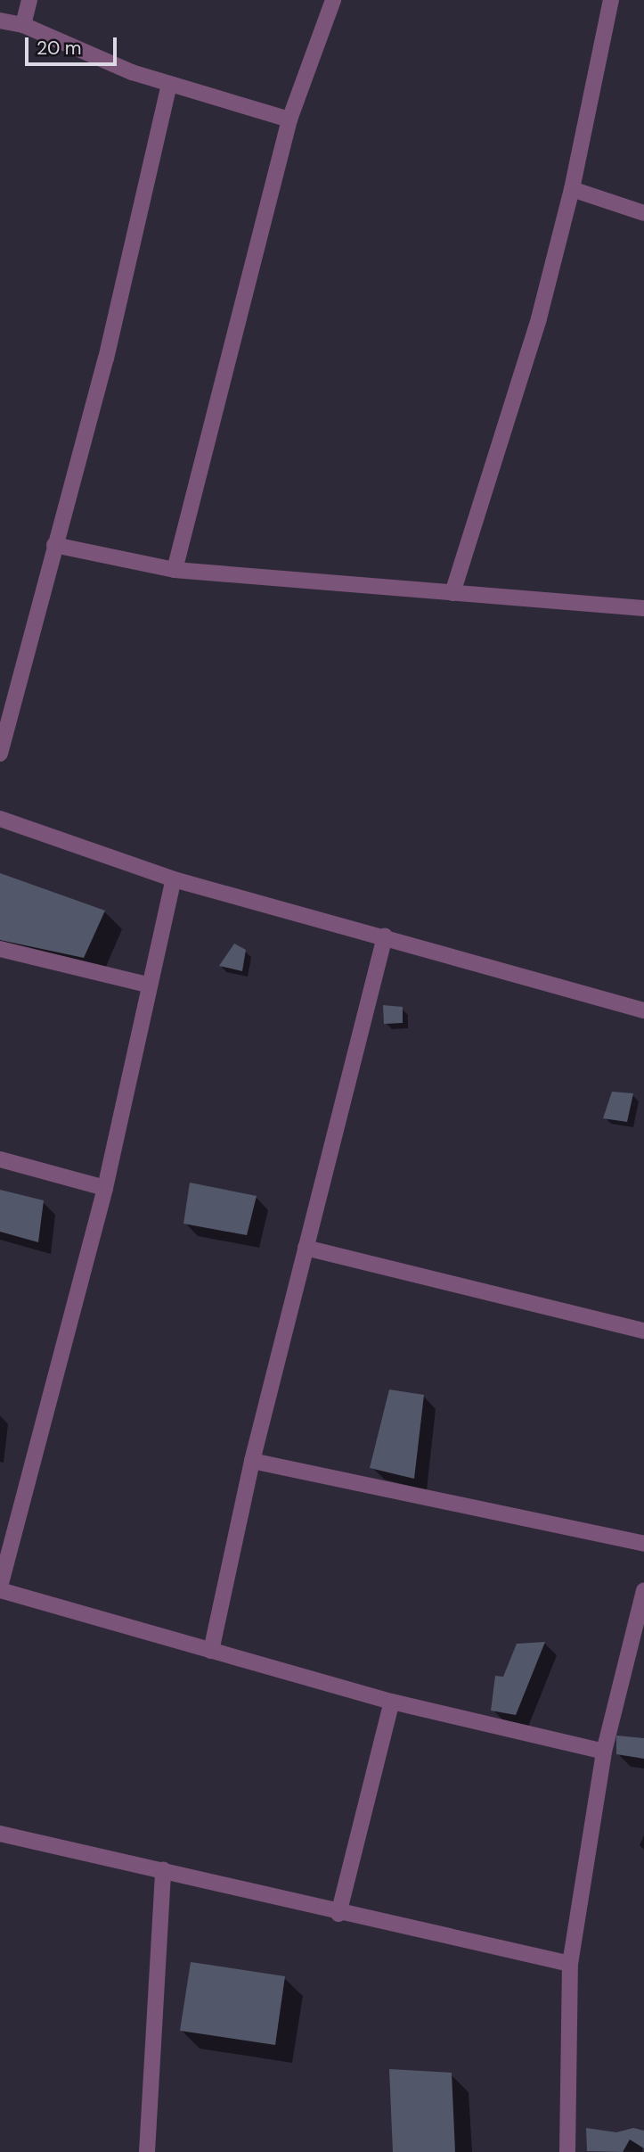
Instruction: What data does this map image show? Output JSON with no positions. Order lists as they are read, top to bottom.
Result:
{
  "scale_bar": "20 m"
}
